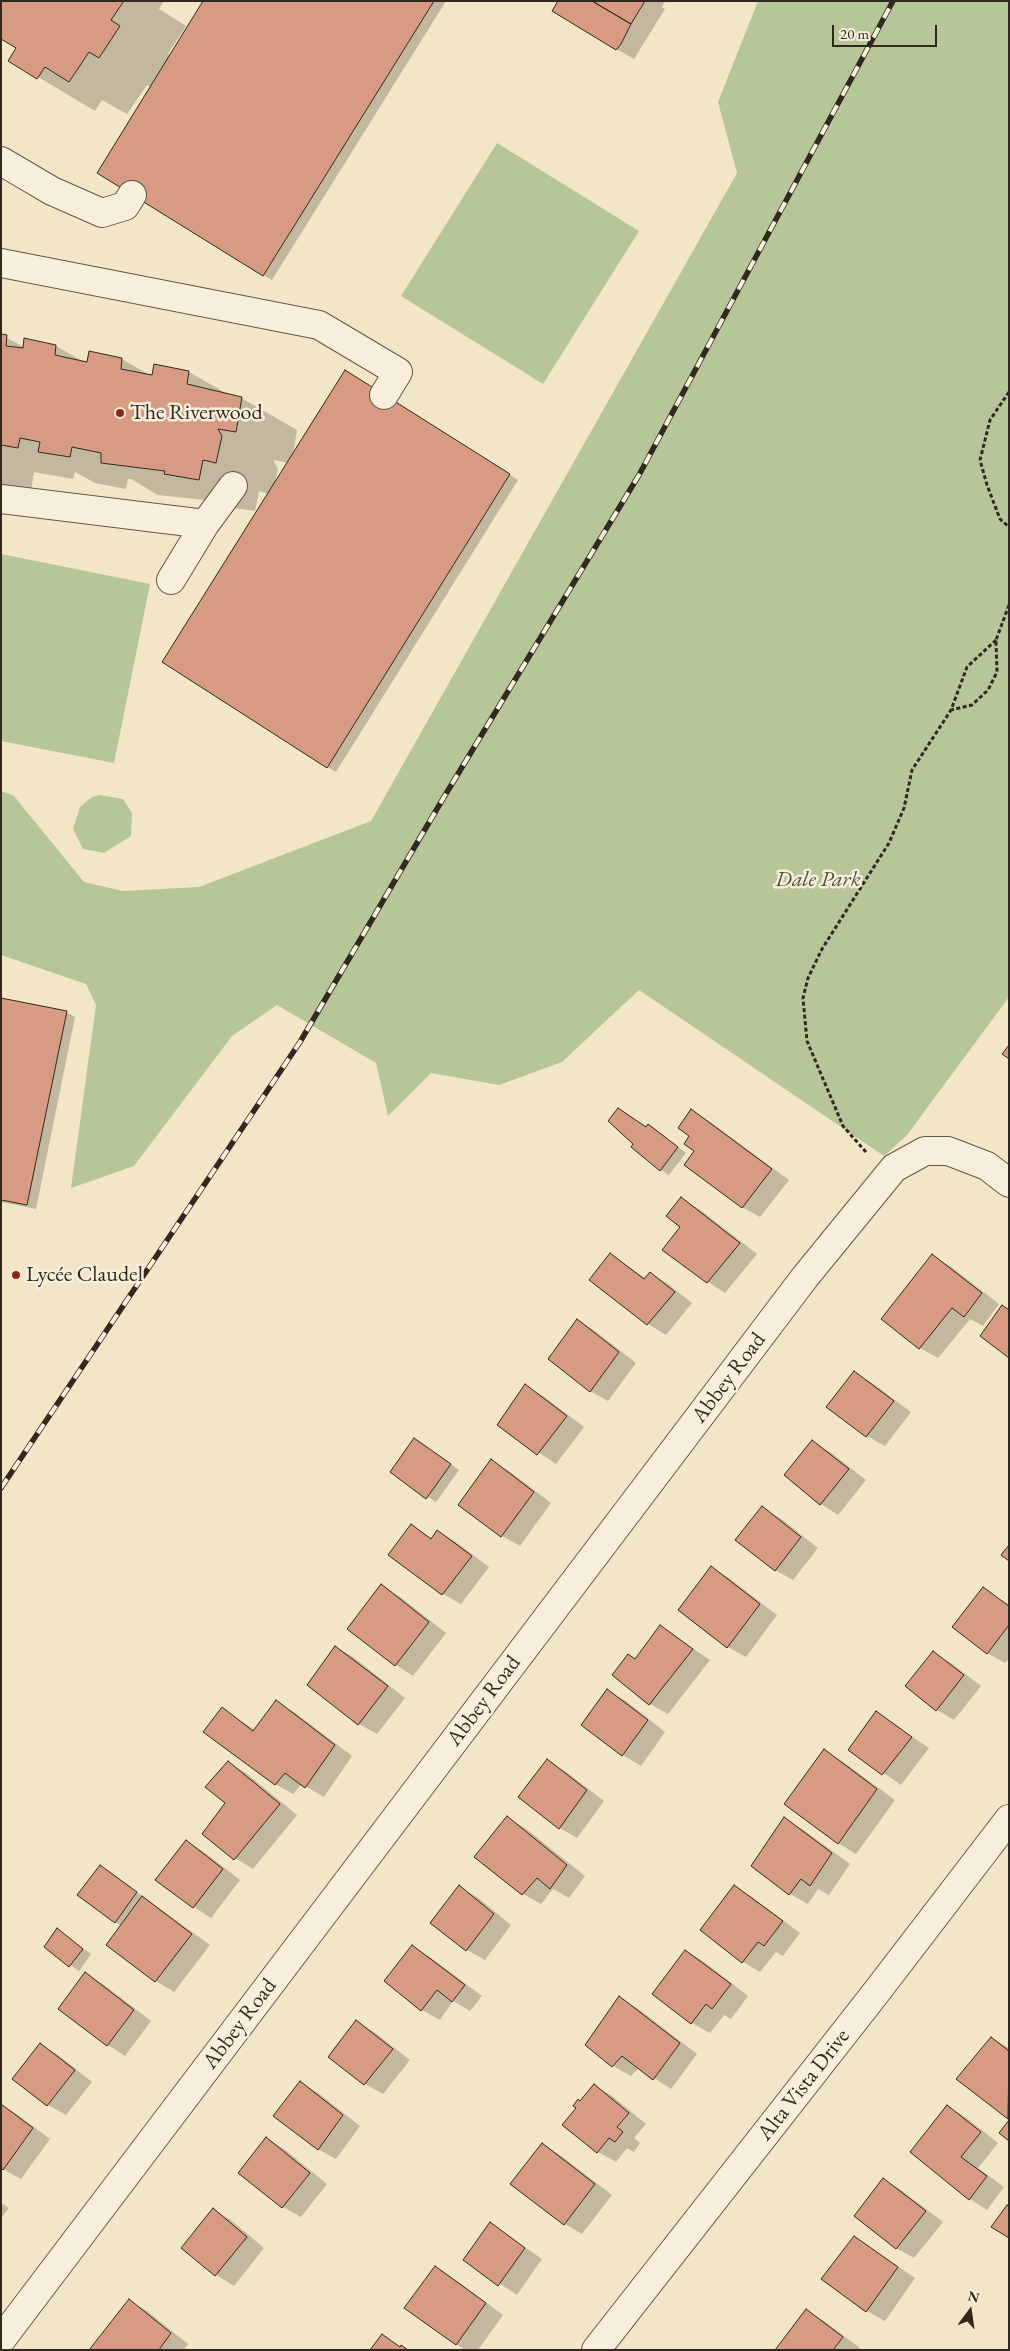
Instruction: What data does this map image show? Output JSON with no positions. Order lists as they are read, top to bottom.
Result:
{
  "streets": {
    "street": ["Abbey Road", "Alta Vista Drive"]
  },
  "parks": ["Dale Park"],
  "places": ["The Riverwood", "Lycée Claudel"],
  "scale_bar": "20 m",
  "north": "top"
}
